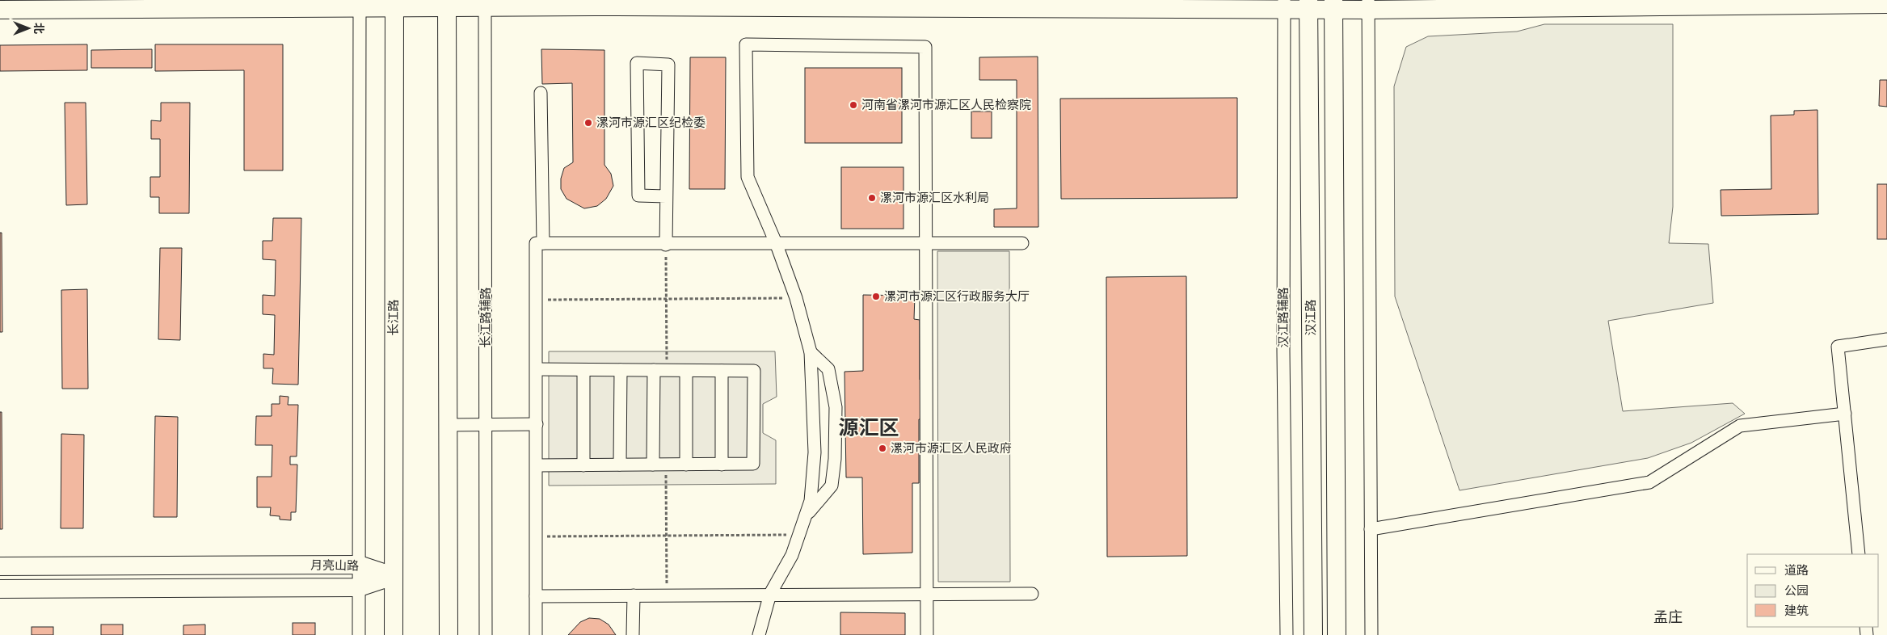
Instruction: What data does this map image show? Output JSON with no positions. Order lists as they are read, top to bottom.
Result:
{
  "streets": {
    "street": [
      "长江路",
      "长江路辅路",
      "汉江路辅路",
      "汉江路",
      "月亮山路"
    ]
  },
  "crossings": [
    ["长江路", "月亮山路"]
  ],
  "districts": ["源汇区", "孟庄"],
  "places": [
    "河南省漯河市源汇区人民检察院",
    "漯河市源汇区纪检委",
    "漯河市源汇区水利局",
    "漯河市源汇区行政服务大厅",
    "漯河市源汇区人民政府"
  ],
  "legend": ["道路", "公园", "建筑"],
  "north": "right"
}
